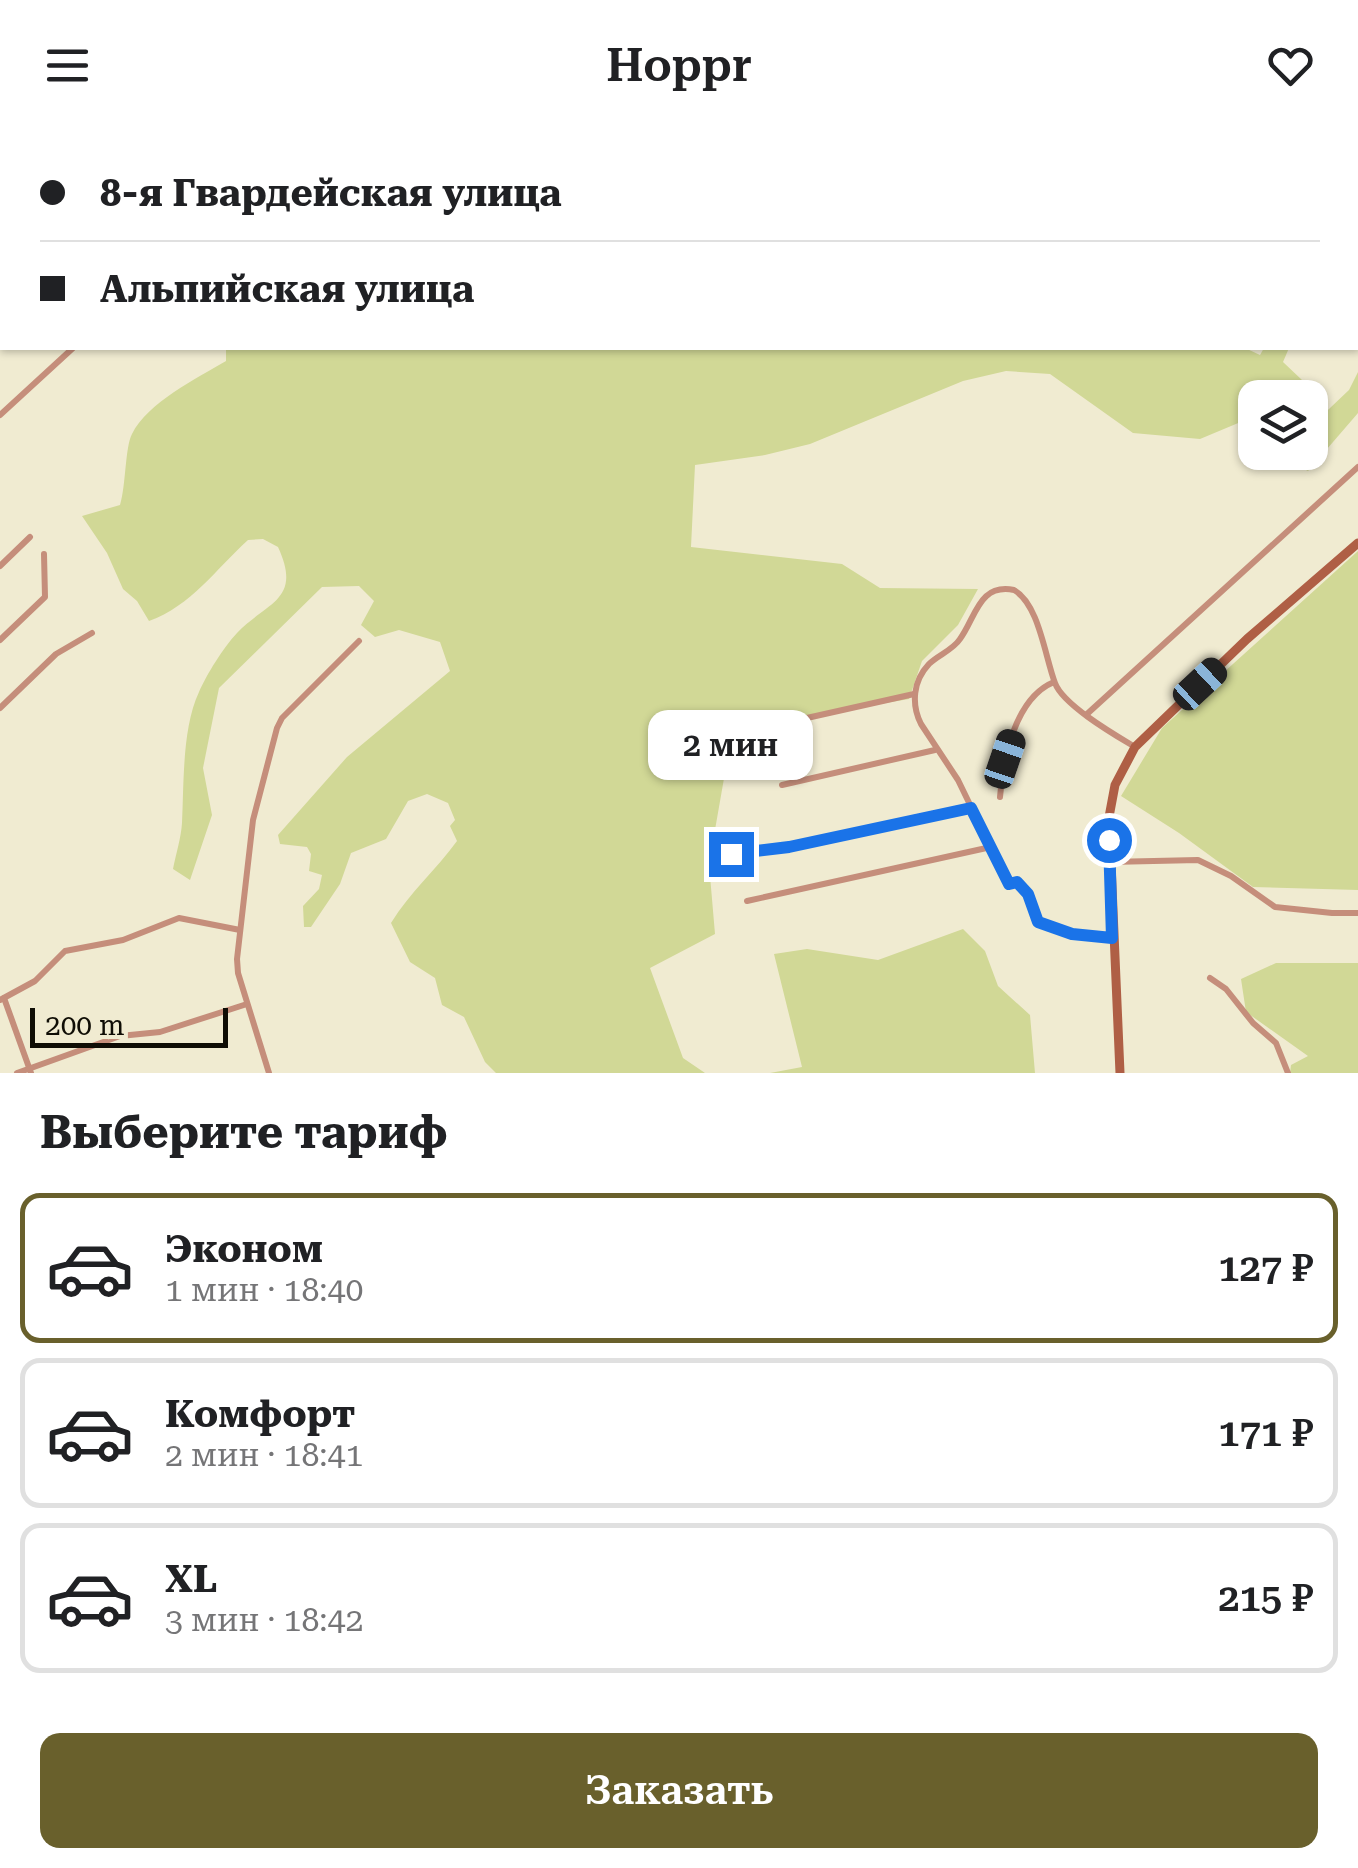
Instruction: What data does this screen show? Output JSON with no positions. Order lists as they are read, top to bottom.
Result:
{
  "scale_bar": "200 m",
  "page": {
    "header": "Hoppr",
    "banner": ["8-я Гвардейская улица", "Альпийская улица"],
    "bubble": "2 мин",
    "scale": "200 m",
    "heading": "Выберите тариф",
    "list": [
      {
        "name": "Эконом",
        "note": "1 мин · 18:40",
        "value": "127 ₽"
      },
      {
        "name": "Комфорт",
        "note": "2 мин · 18:41",
        "value": "171 ₽"
      },
      {
        "name": "XL",
        "note": "3 мин · 18:42",
        "value": "215 ₽"
      }
    ],
    "buttons": "Заказать"
  }
}
